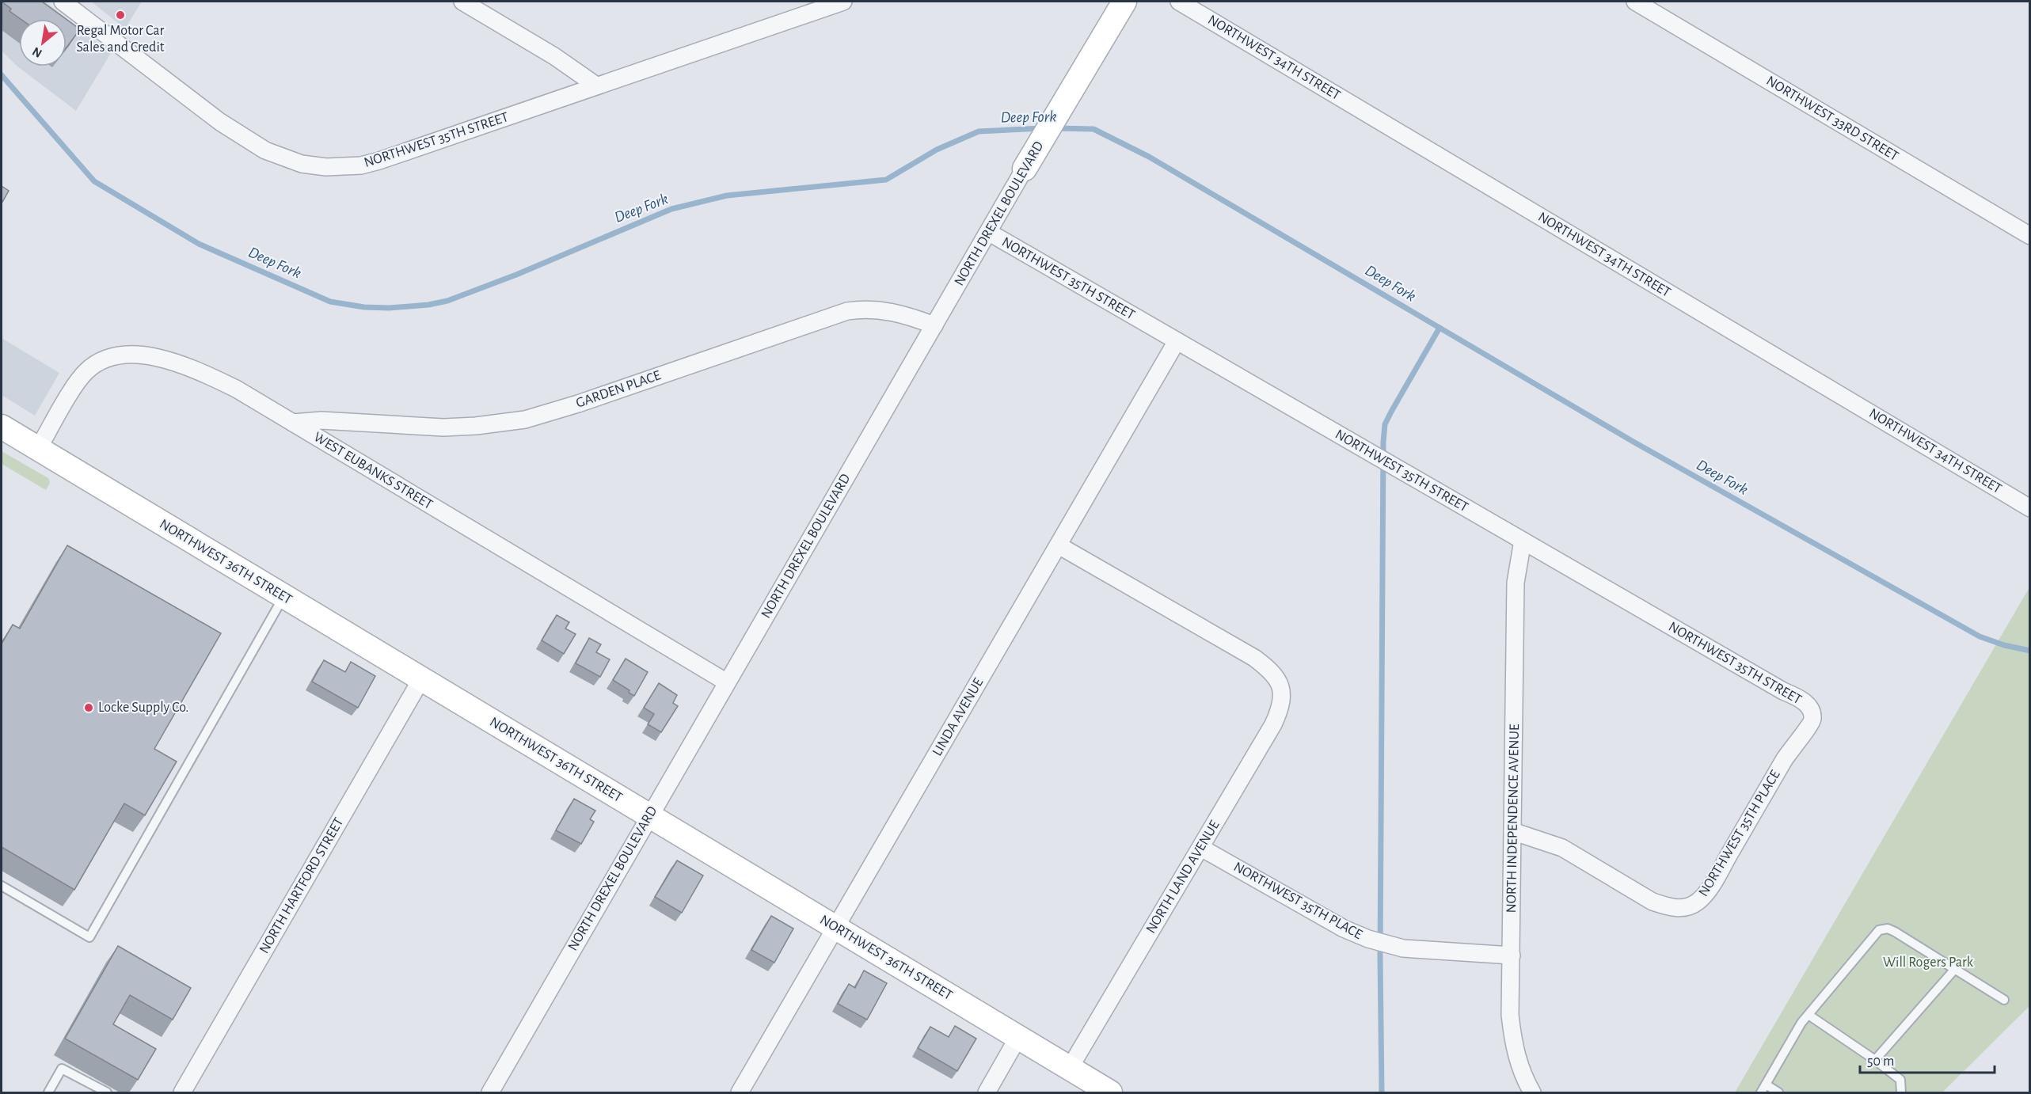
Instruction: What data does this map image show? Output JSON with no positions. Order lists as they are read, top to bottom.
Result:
{
  "streets": {
    "main road": ["NORTH DREXEL BOULEVARD", "NORTHWEST 36TH STREET"],
    "street": [
      "NORTHWEST 34TH STREET",
      "NORTHWEST 33RD STREET",
      "NORTHWEST 35TH STREET",
      "GARDEN PLACE",
      "WEST EUBANKS STREET",
      "LINDA AVENUE",
      "NORTH INDEPENDENCE AVENUE",
      "NORTHWEST 35TH PLACE",
      "NORTH LAND AVENUE",
      "NORTH HARTFORD STREET"
    ]
  },
  "crossings": [
    ["NORTHWEST 35TH STREET", "NORTH DREXEL BOULEVARD"],
    ["NORTHWEST 35TH STREET", "LINDA AVENUE"],
    ["NORTHWEST 35TH STREET", "NORTH INDEPENDENCE AVENUE"],
    ["NORTHWEST 35TH STREET", "NORTHWEST 35TH PLACE"],
    ["NORTH DREXEL BOULEVARD", "GARDEN PLACE"],
    ["NORTH DREXEL BOULEVARD", "WEST EUBANKS STREET"],
    ["NORTH DREXEL BOULEVARD", "NORTHWEST 36TH STREET"],
    ["GARDEN PLACE", "WEST EUBANKS STREET"],
    ["WEST EUBANKS STREET", "NORTHWEST 36TH STREET"],
    ["NORTHWEST 36TH STREET", "LINDA AVENUE"],
    ["NORTHWEST 36TH STREET", "NORTH LAND AVENUE"],
    ["NORTHWEST 36TH STREET", "NORTH HARTFORD STREET"],
    ["LINDA AVENUE", "NORTH LAND AVENUE"],
    ["NORTH INDEPENDENCE AVENUE", "NORTHWEST 35TH PLACE"],
    ["NORTHWEST 35TH PLACE", "NORTH LAND AVENUE"]
  ],
  "water": ["Deep Fork"],
  "parks": ["Will Rogers Park"],
  "places": ["Regal Motor Car Sales and Credit", "Locke Supply Co."],
  "scale_bar": "50 m",
  "north": "bottom left"
}
